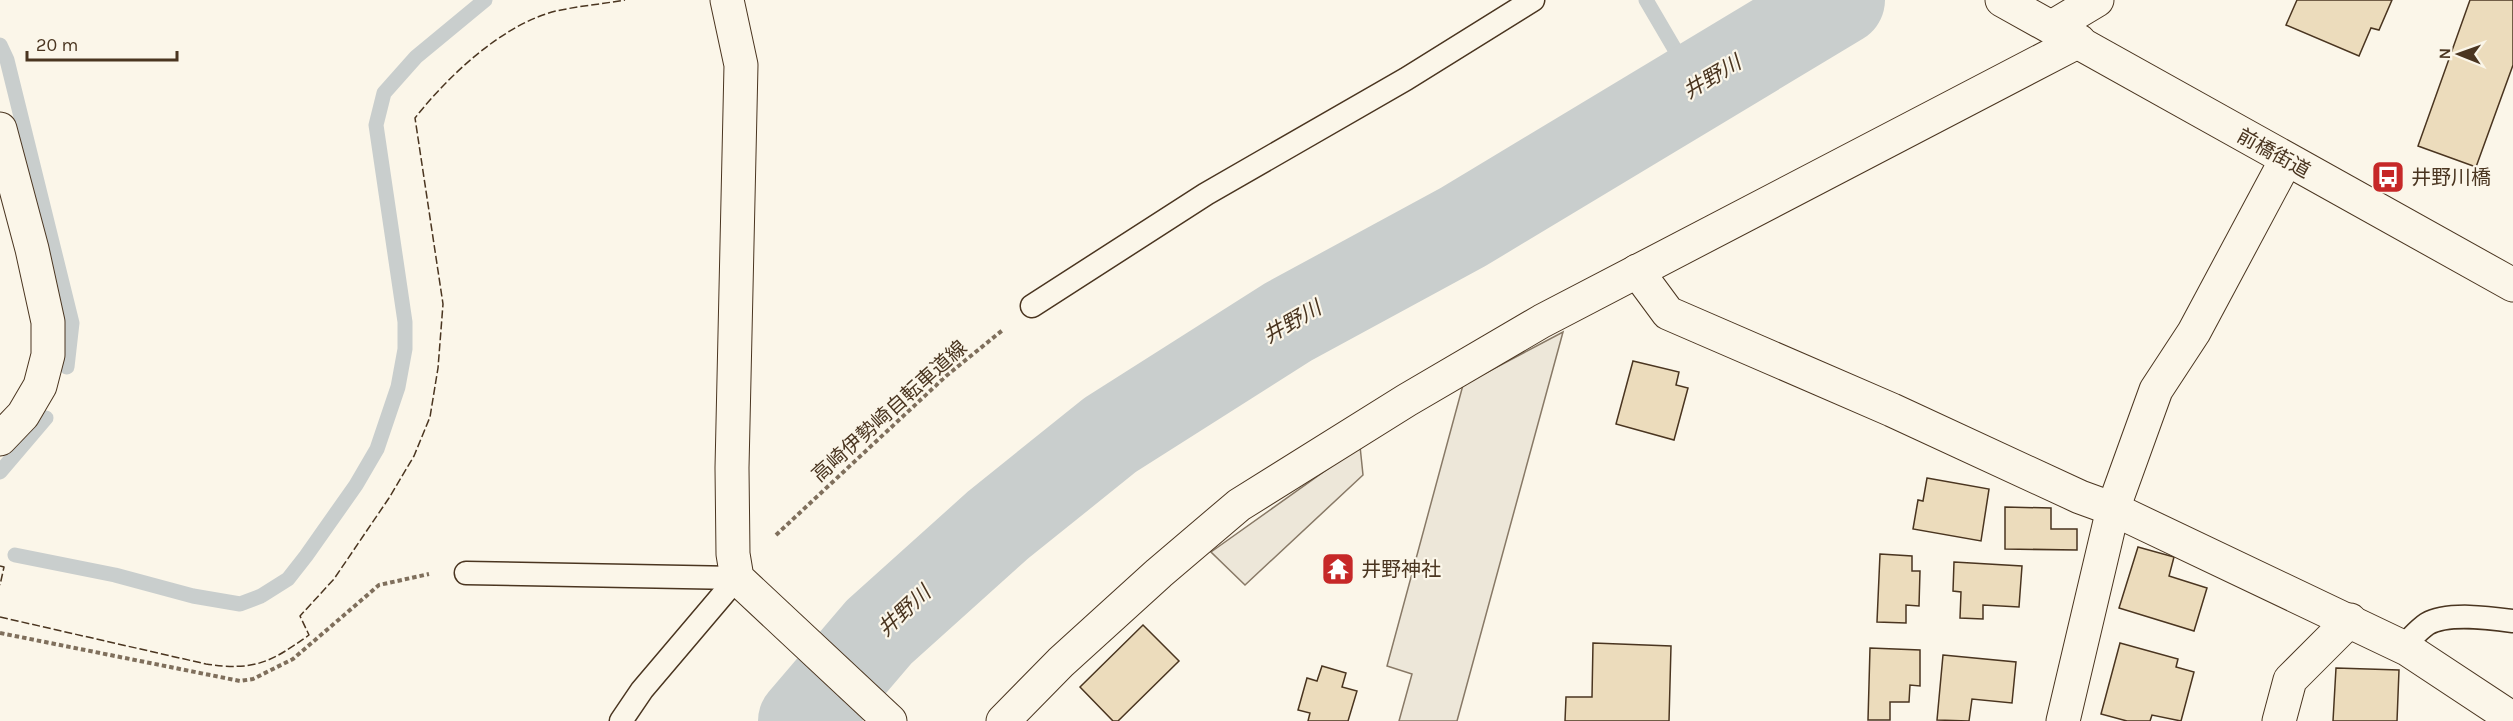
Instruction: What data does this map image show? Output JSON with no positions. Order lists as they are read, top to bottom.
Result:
{
  "streets": {
    "street": ["前橋街道"],
    "path": ["高崎伊勢崎自転車道線"]
  },
  "water": ["井野川"],
  "places": {
    "bus stop": ["井野川橋"],
    "temple": ["井野神社"]
  },
  "scale_bar": "20 m",
  "north": "left"
}
